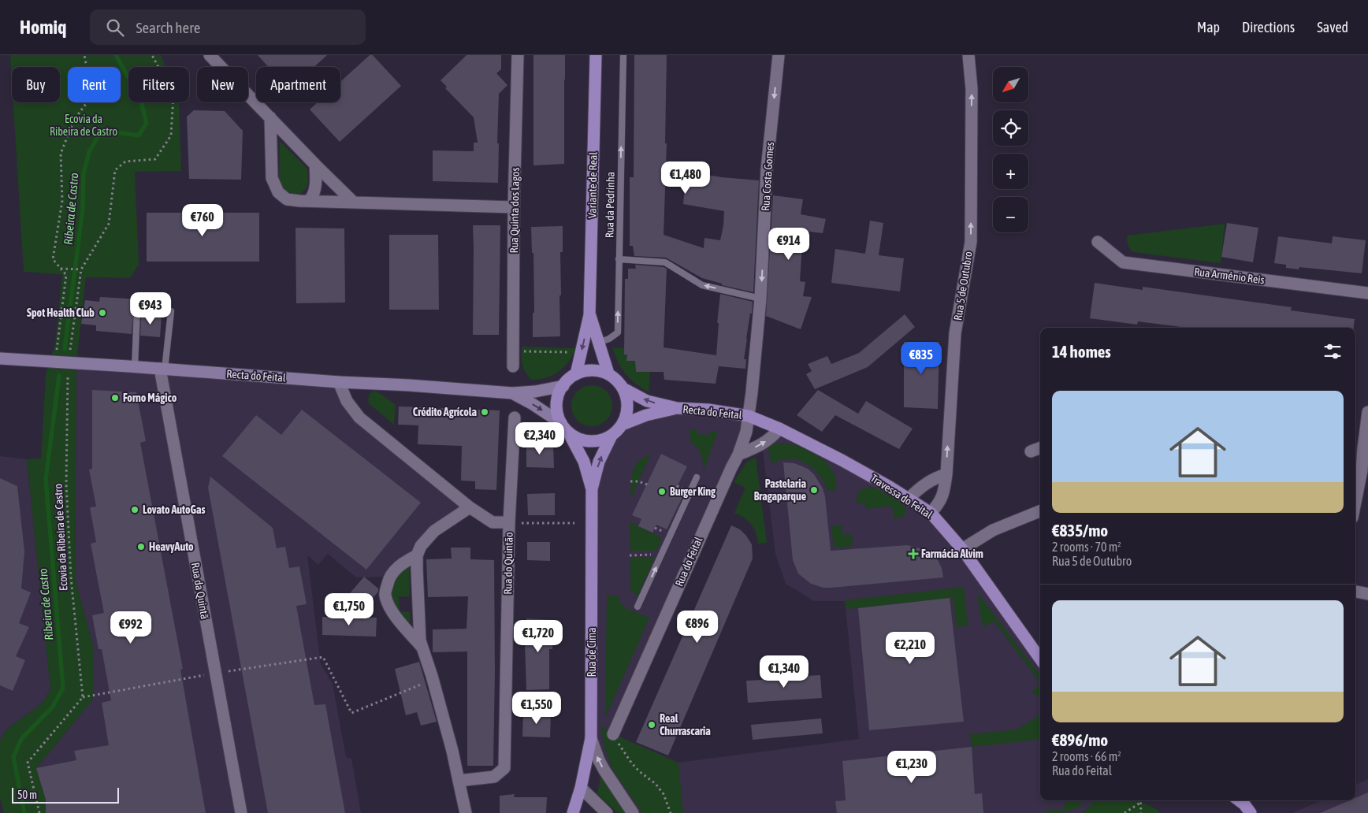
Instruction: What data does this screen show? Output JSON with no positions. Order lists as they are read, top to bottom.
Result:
{
  "streets": {
    "main road": [
      "Variante de Real",
      "Recta do Feital",
      "Travessa do Feital",
      "Rua de Cima"
    ],
    "street": [
      "Rua Costa Gomes",
      "Rua Quinta dos Lagos",
      "Rua Arménio Reis",
      "Rua 5 de Outubro",
      "Rua do Feital",
      "Rua do Quintão",
      "Rua da Quintã"
    ],
    "lane": ["Rua da Pedrinha"],
    "path": ["Ecovia da Ribeira de Castro"]
  },
  "crossings": [
    ["Rua Costa Gomes", "Recta do Feital"],
    ["Rua Costa Gomes", "Travessa do Feital"],
    ["Rua Costa Gomes", "Rua do Feital"],
    ["Variante de Real", "Rua da Pedrinha"],
    ["Variante de Real", "Recta do Feital"],
    ["Variante de Real", "Rua de Cima"],
    ["Rua 5 de Outubro", "Travessa do Feital"],
    ["Recta do Feital", "Travessa do Feital"],
    ["Recta do Feital", "Rua do Feital"],
    ["Recta do Feital", "Rua do Quintão"],
    ["Recta do Feital", "Rua da Quintã"],
    ["Recta do Feital", "Rua de Cima"],
    ["Travessa do Feital", "Rua do Feital"]
  ],
  "one_way": ["Rua Costa Gomes", "Rua da Pedrinha", "Rua 5 de Outubro"],
  "water": ["Ribeira de Castro"],
  "parks": ["Ecovia da Ribeira de Castro"],
  "places": {
    "other": [
      "Spot Health Club",
      "Forno Mágico",
      "Crédito Agrícola",
      "Pastelaria Bragaparque",
      "Burger King",
      "Lovato AutoGas",
      "HeavyAuto",
      "Real Churrascaria"
    ],
    "health": ["Farmácia Alvim"]
  },
  "scale_bar": "50 m",
  "north": "bottom left",
  "page": {
    "header": "Homiq",
    "search": "Search here",
    "nav": ["Map", "Directions", "Saved"],
    "map_buttons": ["+", "−"],
    "chip": [
      "Buy",
      "Rent",
      "Filters",
      "New",
      "Apartment"
    ],
    "price": [
      "€1,480",
      "€760",
      "€914",
      "€943",
      "€835",
      "€2,340",
      "€1,750",
      "€896",
      "€992",
      "€1,720",
      "€2,210",
      "€1,340",
      "€1,550",
      "€1,230"
    ],
    "heading": "14 homes",
    "list": [
      {
        "name": "€835/mo",
        "note": "2 rooms · 70 m² · Rua 5 de Outubro"
      },
      {
        "name": "€896/mo",
        "note": "2 rooms · 66 m² · Rua do Feital"
      }
    ],
    "scale": "50 m"
  }
}
